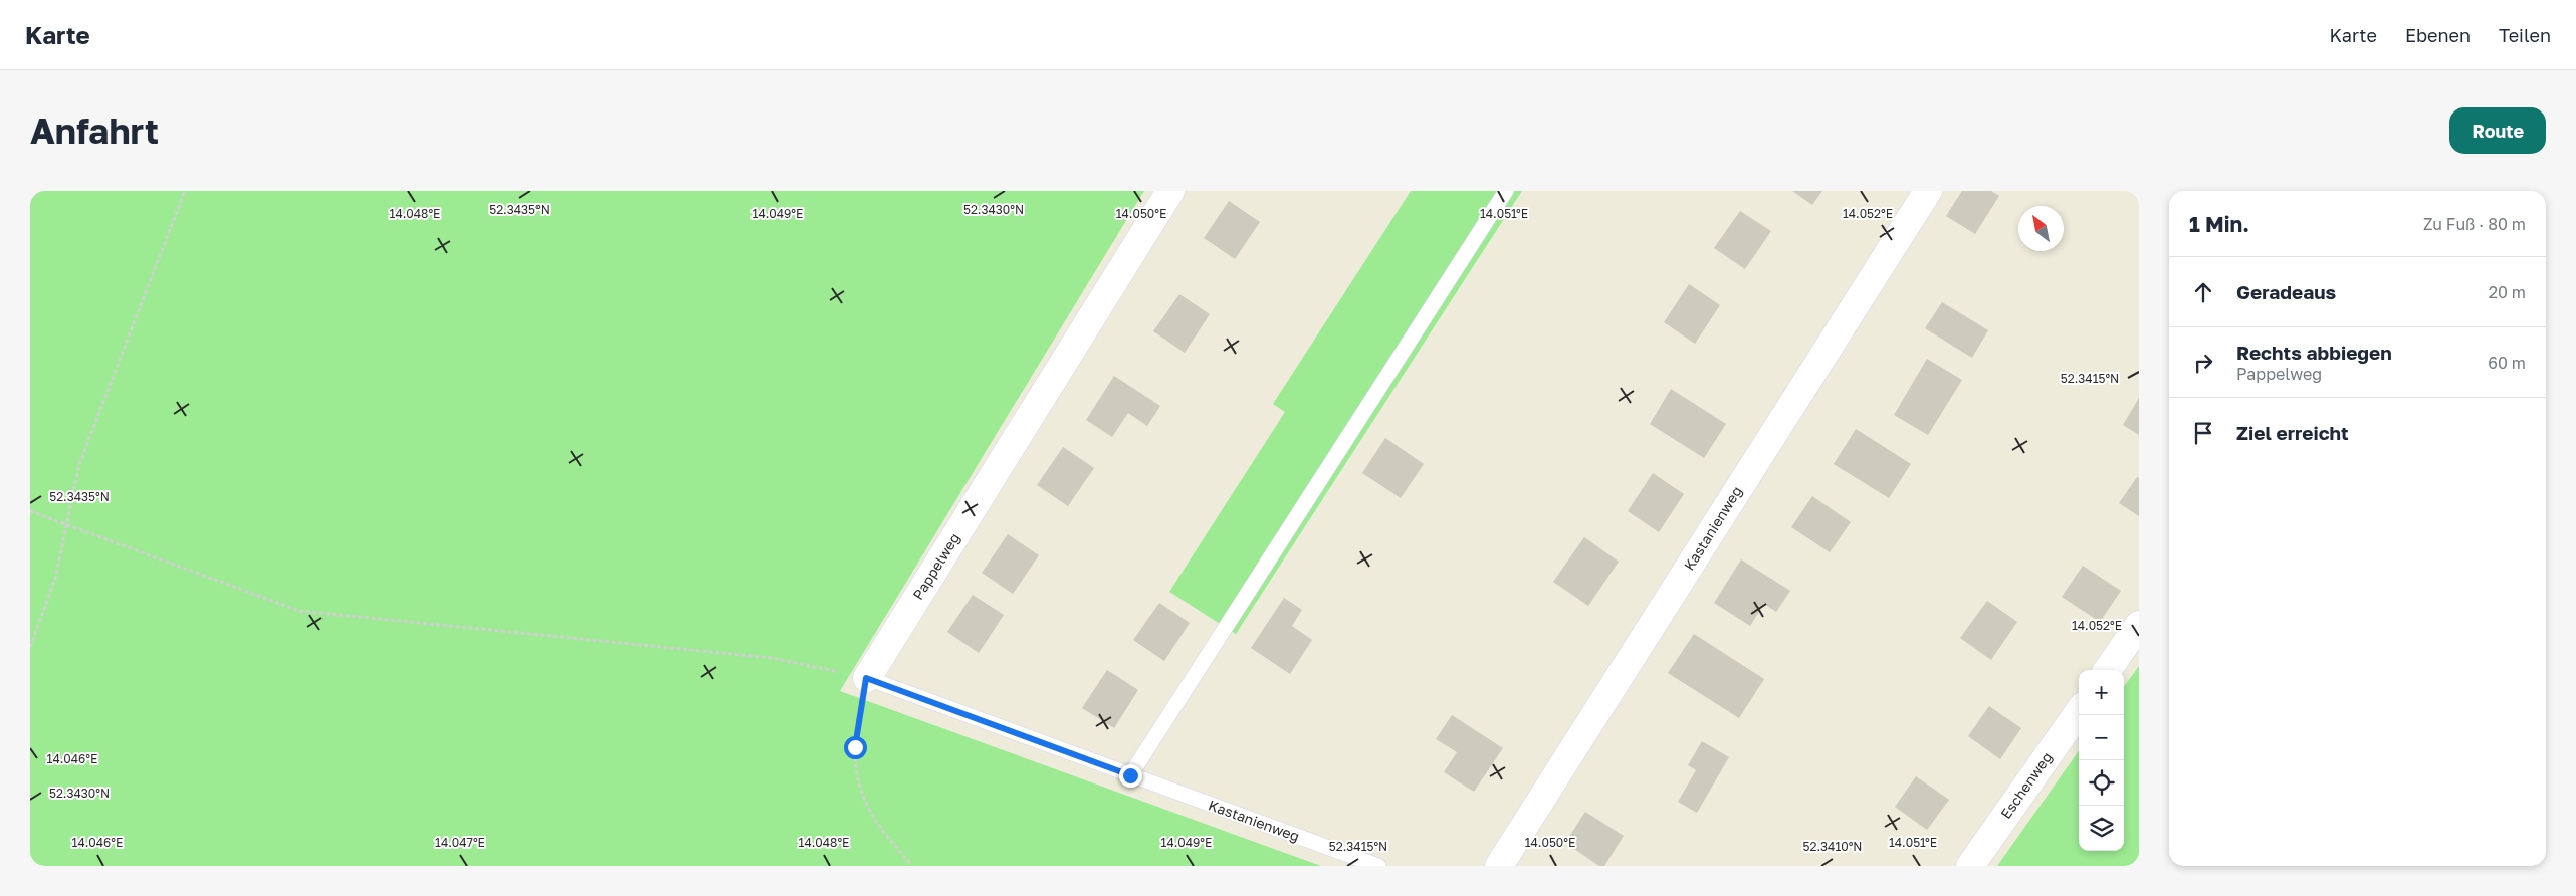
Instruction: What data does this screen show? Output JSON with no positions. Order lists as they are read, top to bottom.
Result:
{
  "streets": {
    "street": ["Kastanienweg", "Pappelweg", "Eschenweg"]
  },
  "north": "top left",
  "page": {
    "header": "Karte",
    "nav": ["Karte", "Ebenen", "Teilen"],
    "buttons": "Route",
    "title": "Anfahrt",
    "heading": ["1 Min.", "Zu Fuß · 80 m"],
    "list": [
      ["Geradeaus", "20 m"],
      ["Rechts abbiegen", "Pappelweg", "60 m"],
      "Ziel erreicht"
    ],
    "map_buttons": ["+", "−"]
  },
  "coordinates": [
    "52.3435°N",
    "52.3430°N",
    "14.052°E",
    "14.048°E",
    "14.049°E",
    "14.050°E",
    "14.051°E",
    "52.3415°N",
    "14.046°E",
    "14.047°E",
    "52.3410°N"
  ]
}
